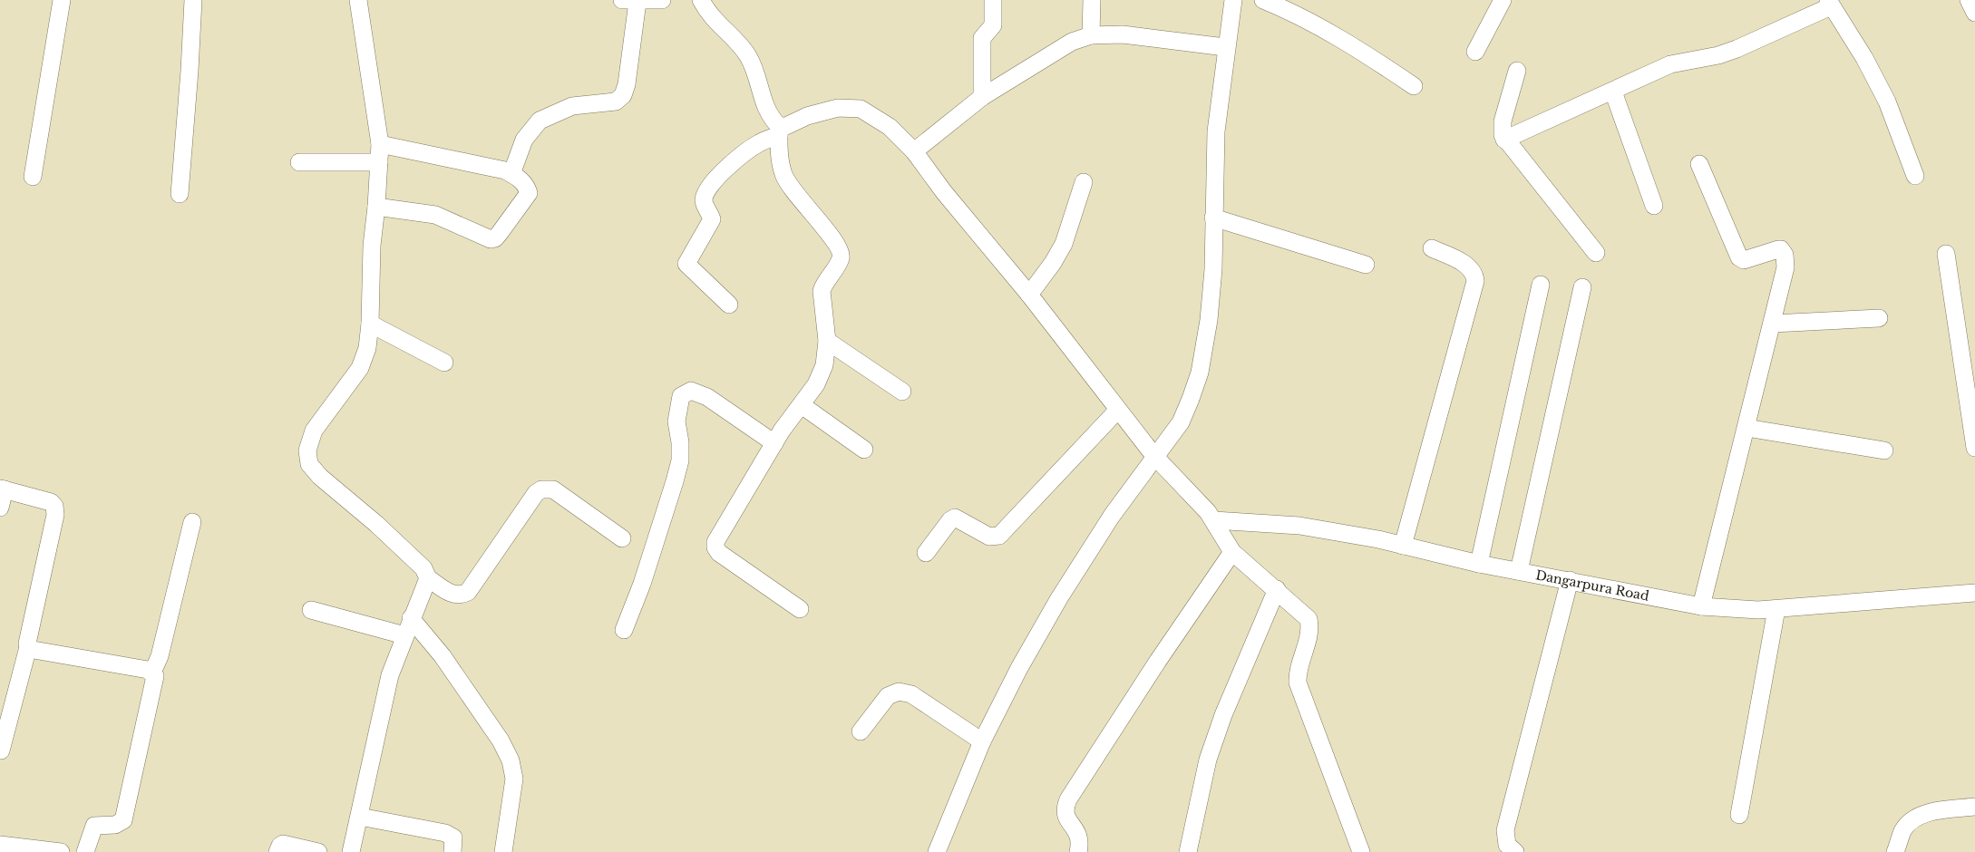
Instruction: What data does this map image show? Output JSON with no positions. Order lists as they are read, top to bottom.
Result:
{
  "streets": {
    "street": ["Dangarpura Road"]
  }
}
